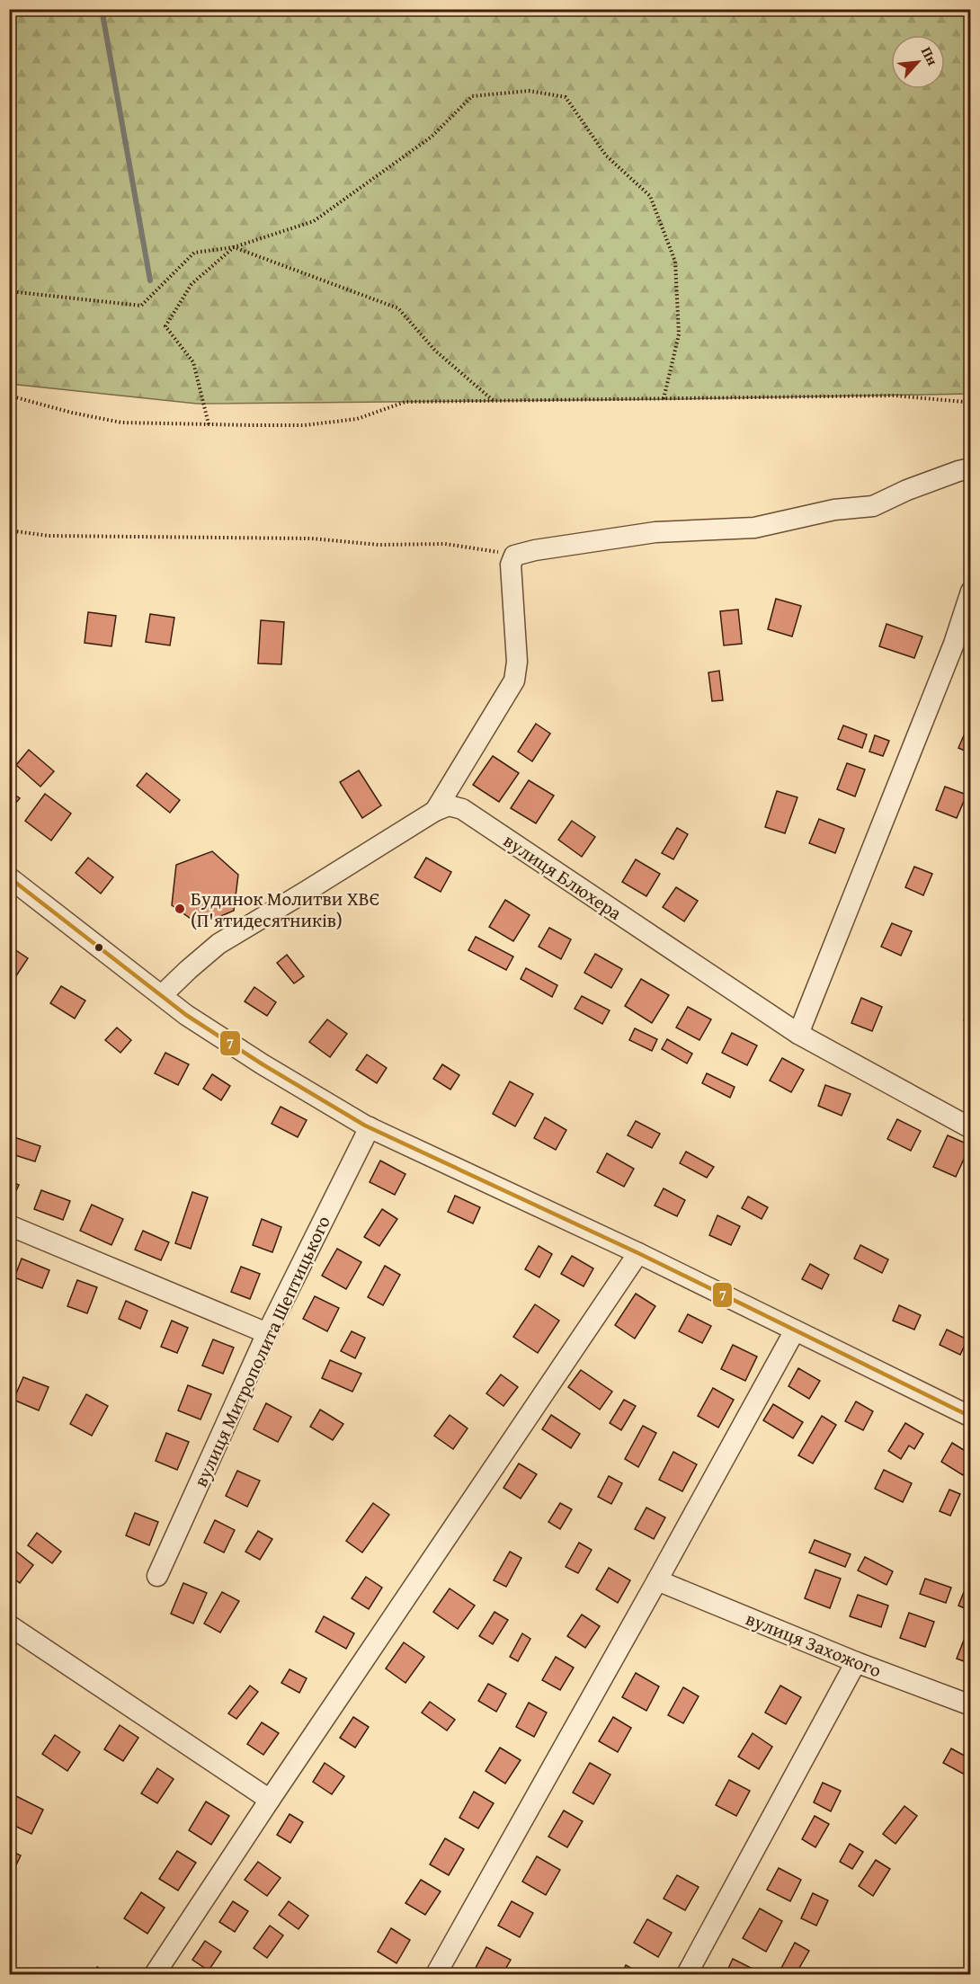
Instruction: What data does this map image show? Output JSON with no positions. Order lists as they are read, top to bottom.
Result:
{
  "streets": {
    "street": ["вулиця Блюхера", "вулиця Митрополита Шептицького", "вулиця Захожого"]
  },
  "places": ["Будинок Молитви ХВЄ (П'ятидесятників)"],
  "lines": ["transit line 7"],
  "north": "top right"
}
